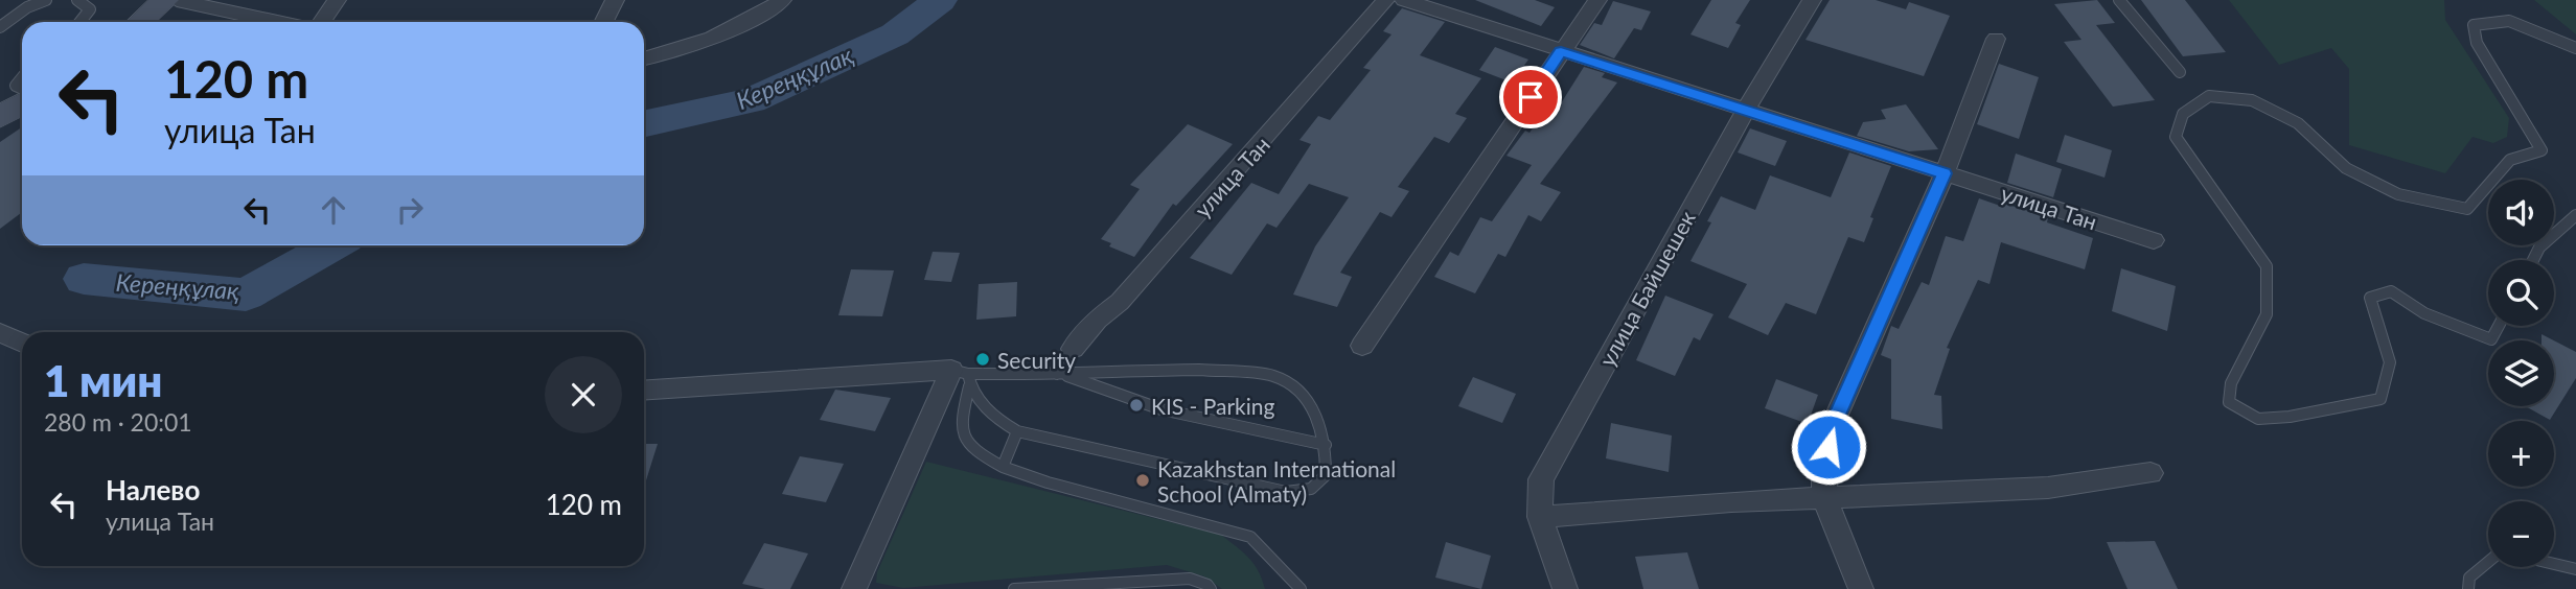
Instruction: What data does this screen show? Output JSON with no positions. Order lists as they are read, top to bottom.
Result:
{
  "streets": {
    "street": ["улица Тан", "улица Байшешек"]
  },
  "crossings": [
    ["улица Тан", "улица Байшешек"]
  ],
  "water": ["Кереңқұлақ"],
  "places": ["Security", "KIS - Parking", "Kazakhstan International School (Almaty)"],
  "page": {
    "turn": ["120 m", "улица Тан"],
    "map_buttons": ["+", "−"],
    "heading": ["1 мин", "280 m · 20:01"],
    "list": [
      {
        "name": "Налево",
        "note": "улица Тан",
        "value": "120 m"
      }
    ]
  }
}
